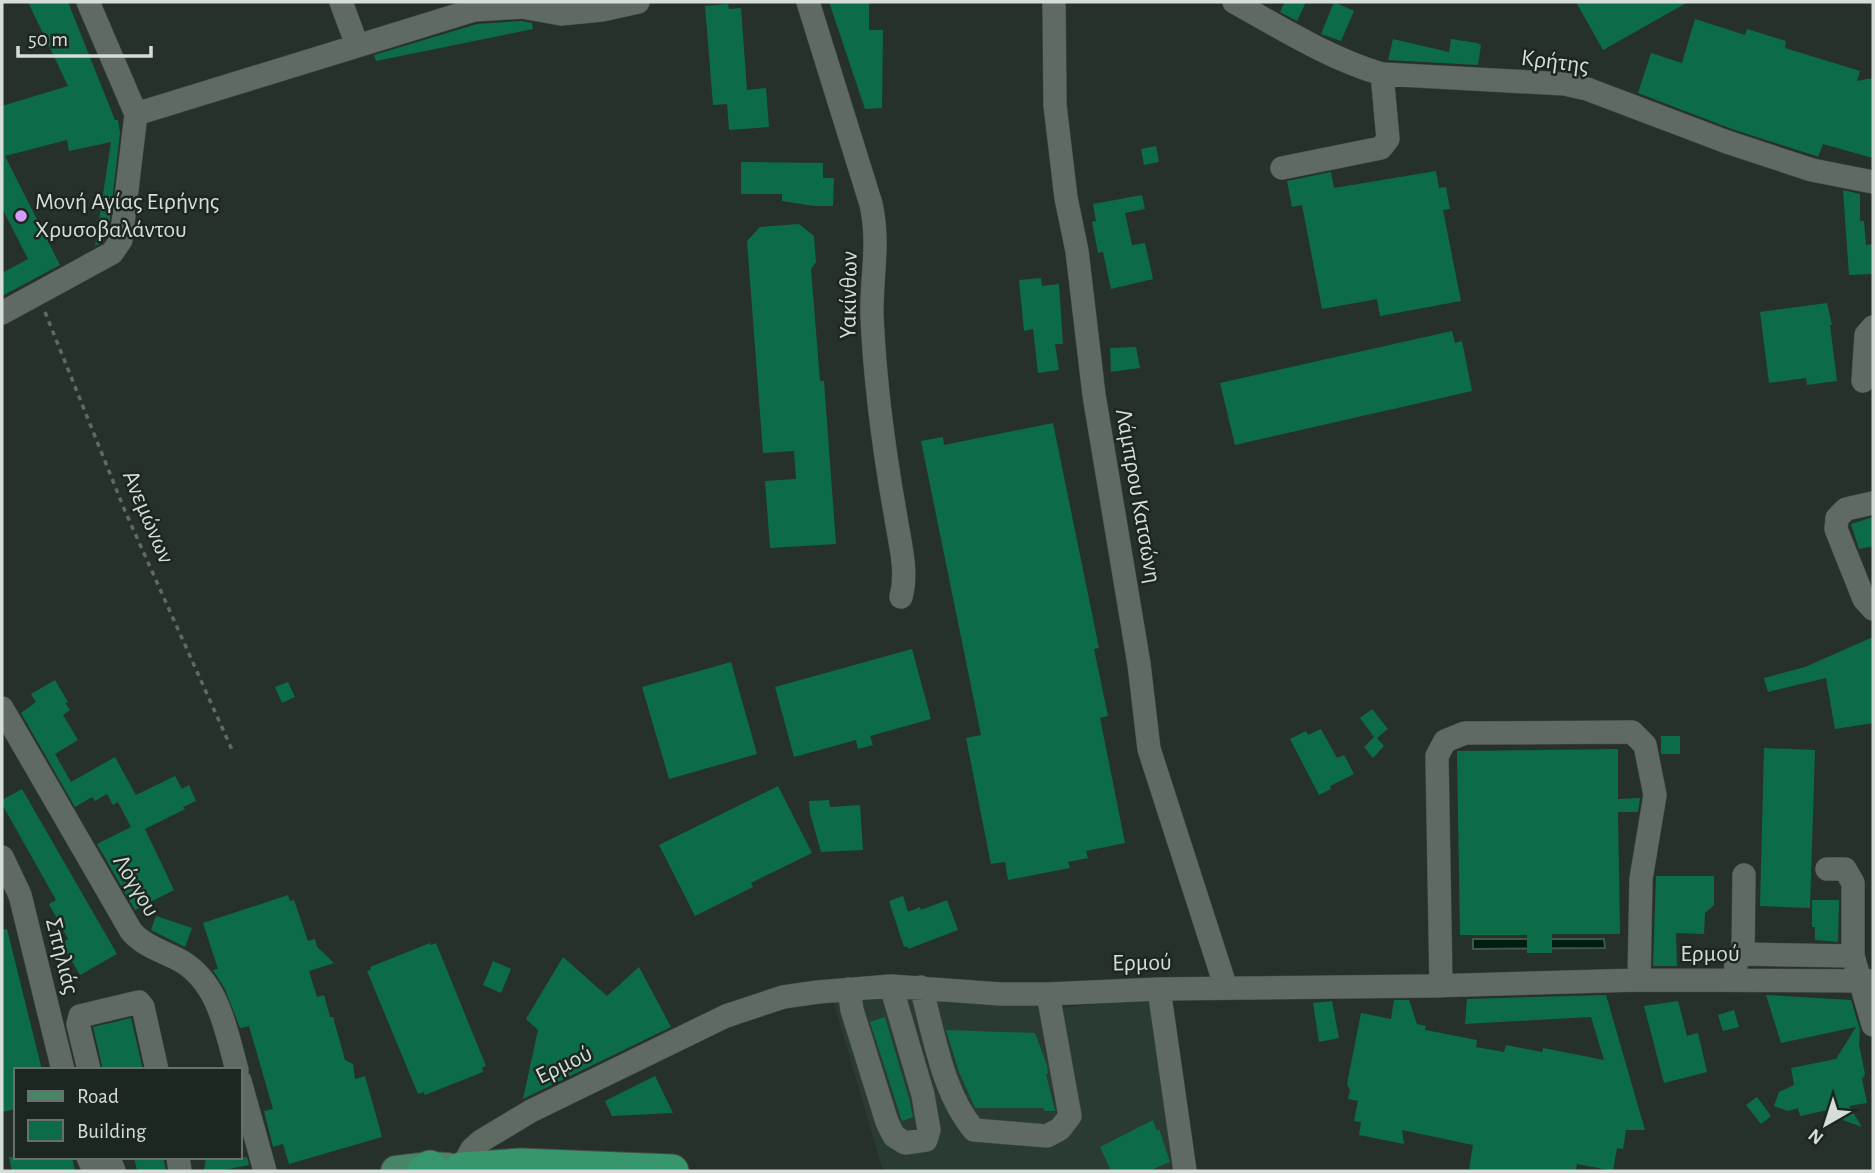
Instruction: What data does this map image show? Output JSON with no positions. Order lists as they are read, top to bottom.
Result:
{
  "streets": {
    "street": [
      "Κρήτης",
      "Υακίνθων",
      "Λάμπρου Κατσώνη",
      "Λόγγου",
      "Ερμού",
      "Σπηλιάς"
    ],
    "path": ["Ανεμώνων"]
  },
  "crossings": [
    ["Λάμπρου Κατσώνη", "Ερμού"]
  ],
  "places": ["Μονή Αγίας Ειρήνης Χρυσοβαλάντου"],
  "legend": ["Road", "Building"],
  "scale_bar": "50 m",
  "north": "bottom left"
}
